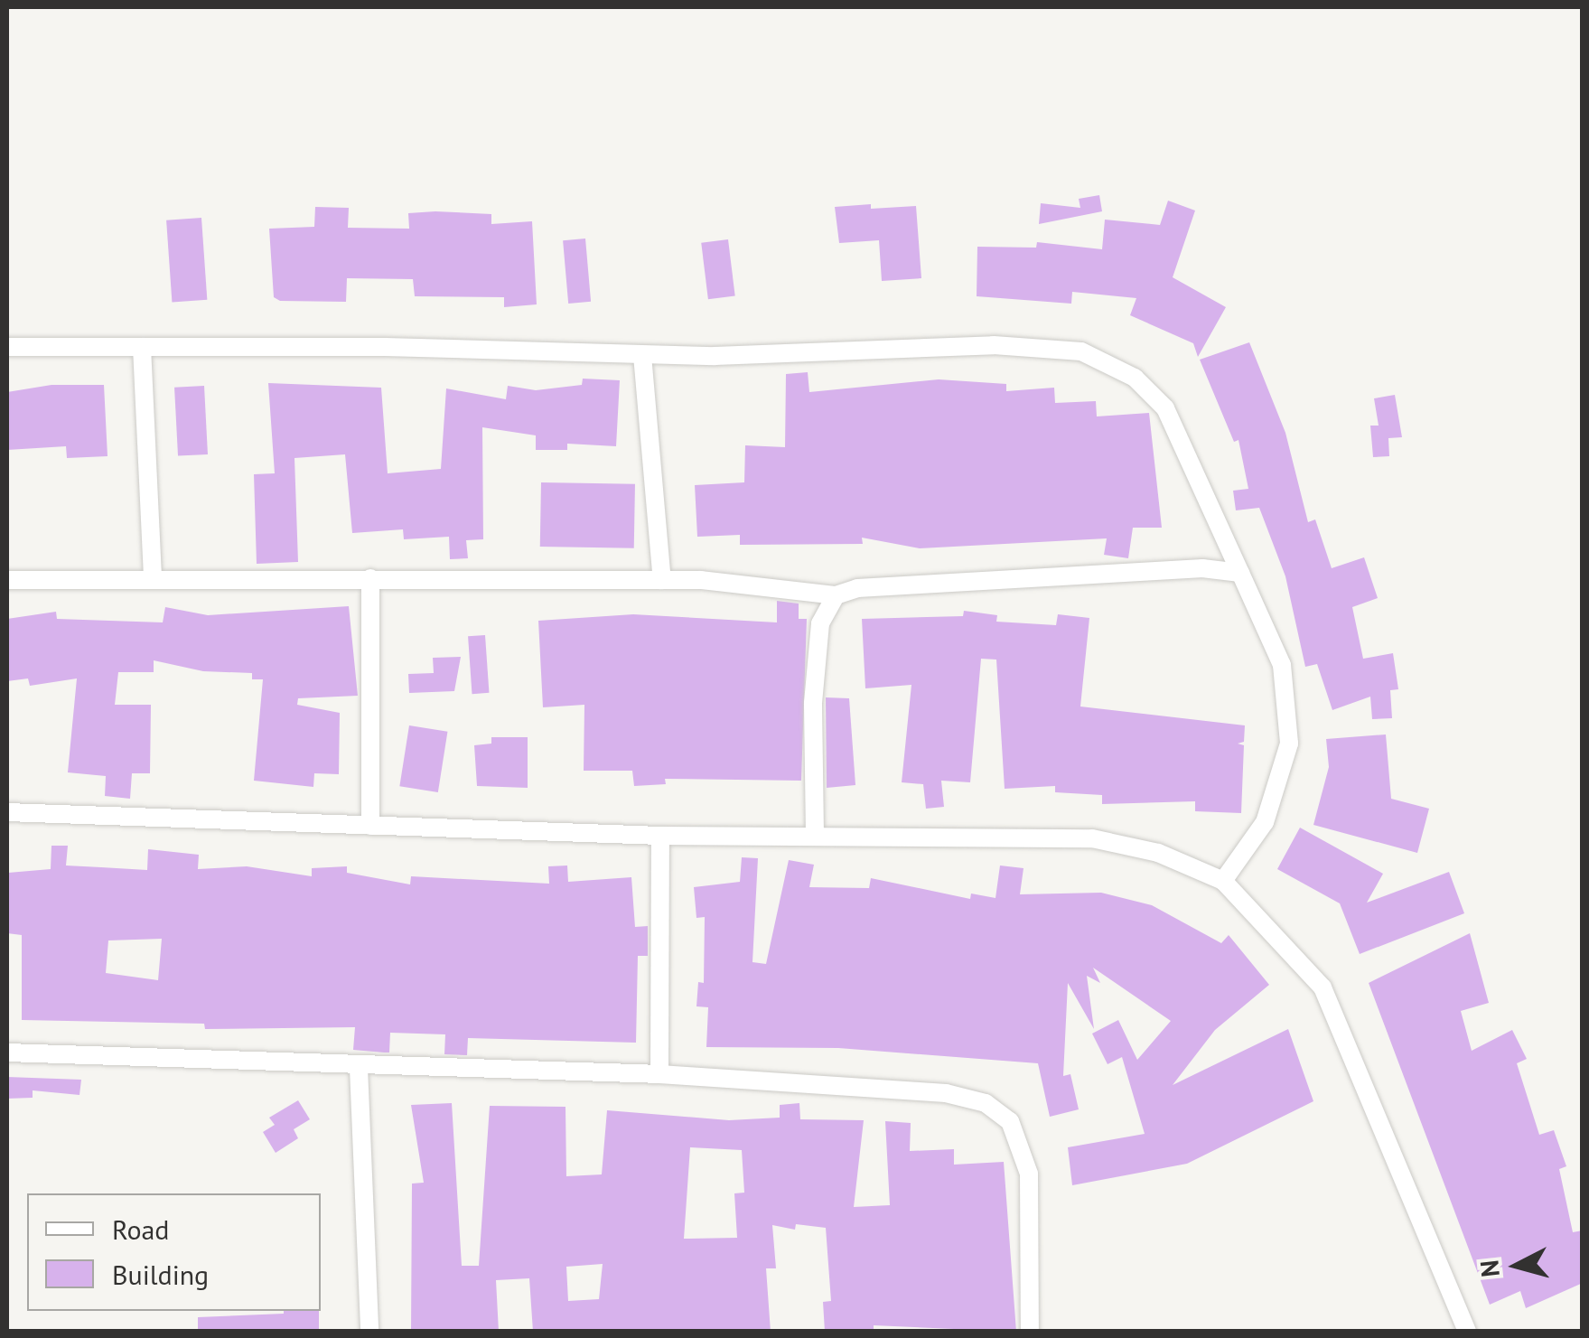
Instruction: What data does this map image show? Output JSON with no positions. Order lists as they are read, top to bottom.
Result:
{
  "legend": ["Road", "Building"],
  "north": "left"
}
